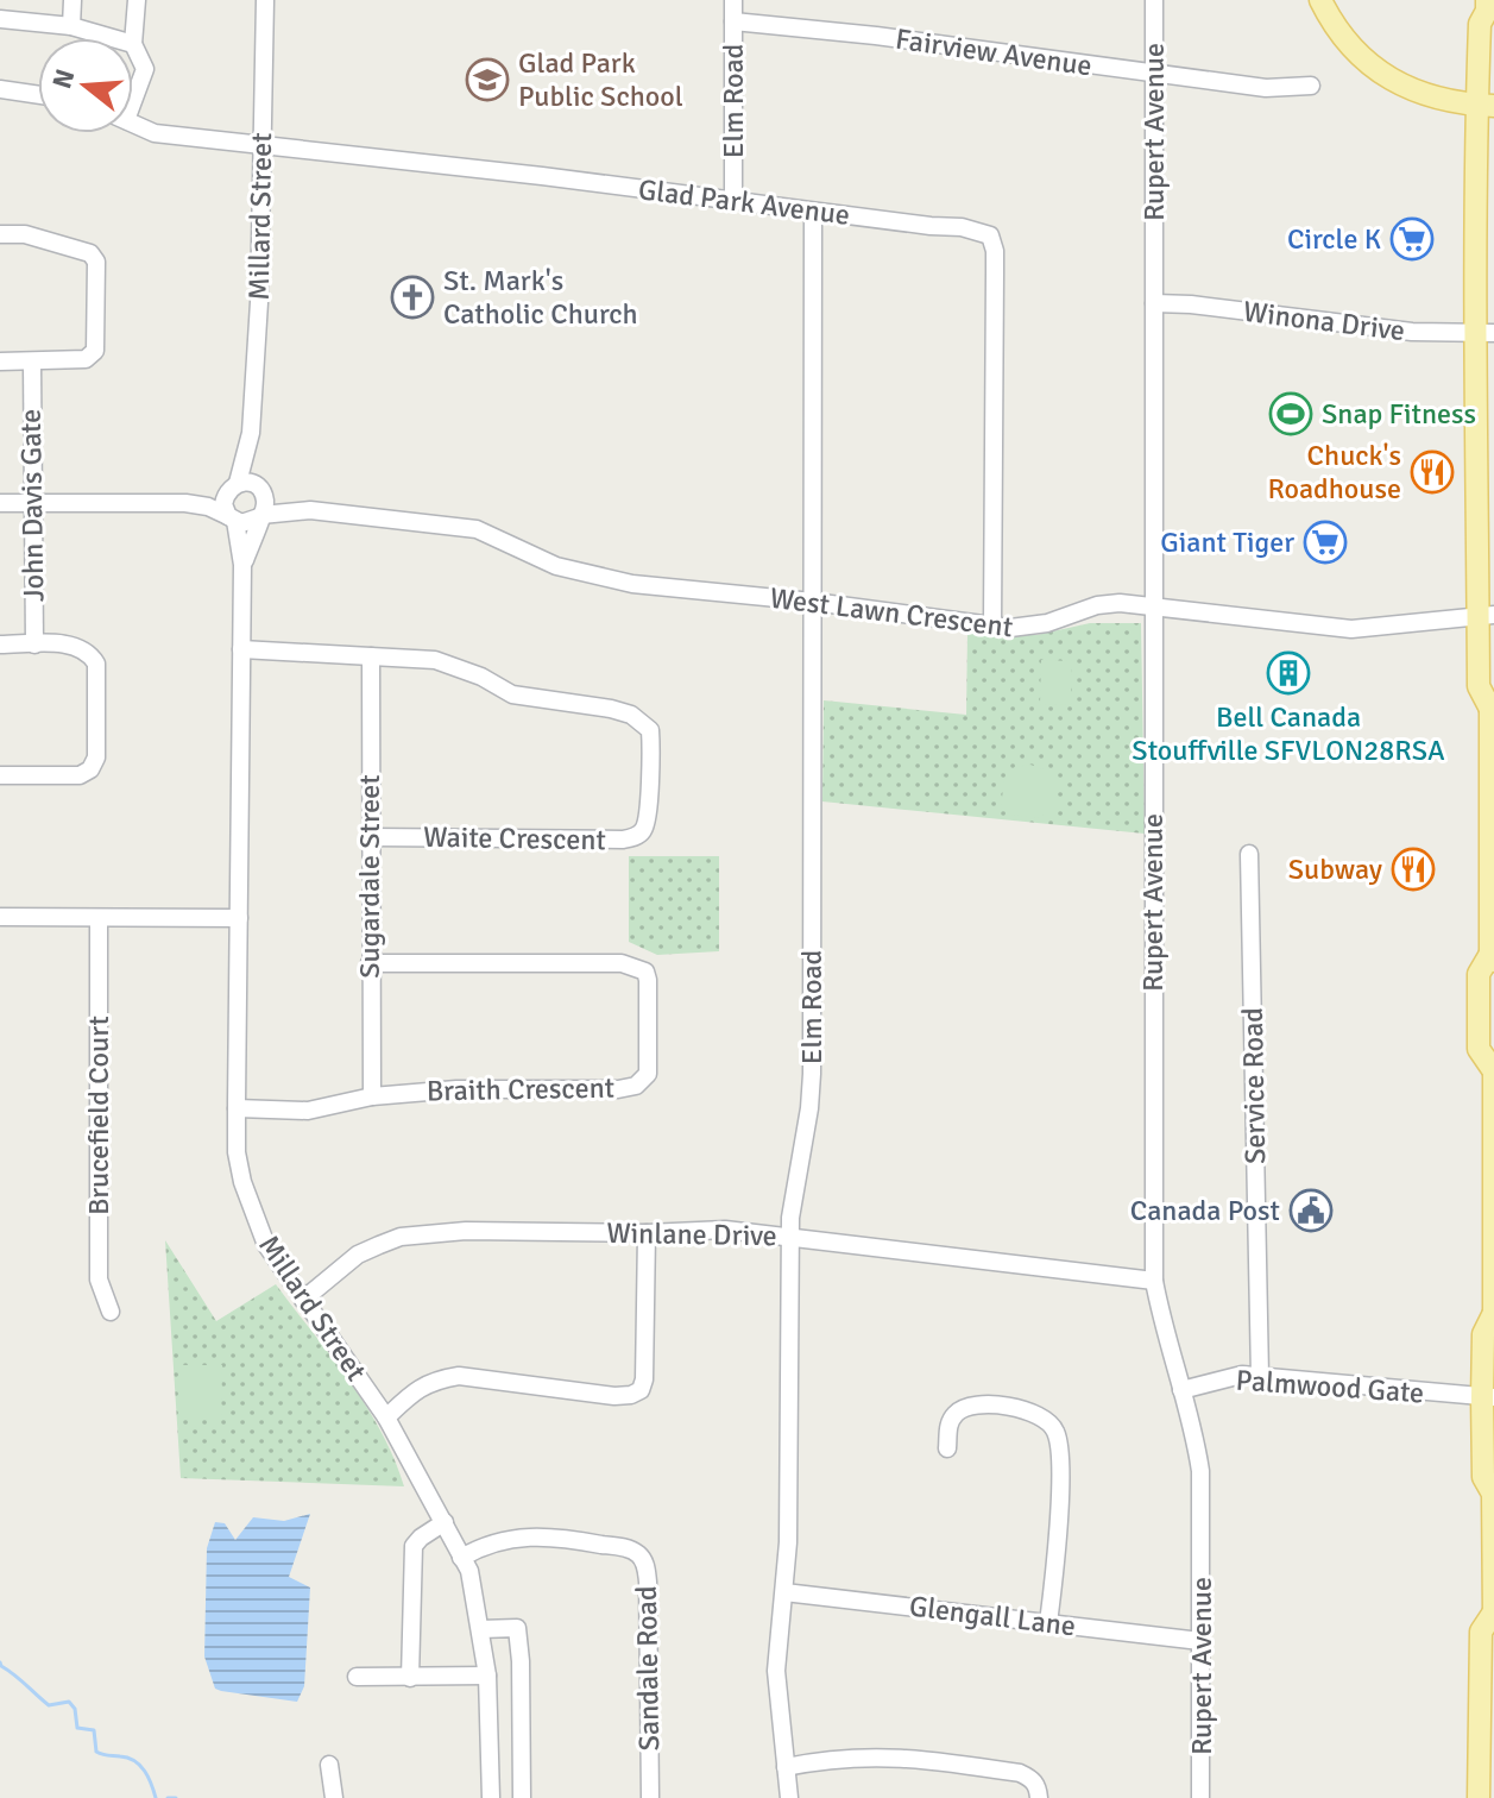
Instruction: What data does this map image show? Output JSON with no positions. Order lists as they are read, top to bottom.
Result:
{
  "streets": {
    "street": [
      "Fairview Avenue",
      "Elm Road",
      "Rupert Avenue",
      "Glad Park Avenue",
      "Millard Street",
      "Winona Drive",
      "John Davis Gate",
      "West Lawn Crescent",
      "Waite Crescent",
      "Sugardale Street",
      "Service Road",
      "Braith Crescent",
      "Brucefield Court",
      "Winlane Drive",
      "Palmwood Gate",
      "Glengall Lane",
      "Sandale Road"
    ]
  },
  "crossings": [
    ["Fairview Avenue", "Elm Road"],
    ["Fairview Avenue", "Rupert Avenue"],
    ["Elm Road", "Glad Park Avenue"],
    ["Elm Road", "West Lawn Crescent"],
    ["Elm Road", "Winlane Drive"],
    ["Elm Road", "Glengall Lane"],
    ["Rupert Avenue", "Winona Drive"],
    ["Rupert Avenue", "West Lawn Crescent"],
    ["Rupert Avenue", "Winlane Drive"],
    ["Rupert Avenue", "Palmwood Gate"],
    ["Rupert Avenue", "Glengall Lane"],
    ["Glad Park Avenue", "Millard Street"],
    ["Glad Park Avenue", "West Lawn Crescent"],
    ["Millard Street", "West Lawn Crescent"],
    ["Millard Street", "Waite Crescent"],
    ["Millard Street", "Braith Crescent"],
    ["Millard Street", "Winlane Drive"],
    ["Millard Street", "Sandale Road"],
    ["Waite Crescent", "Sugardale Street"],
    ["Sugardale Street", "Braith Crescent"],
    ["Service Road", "Palmwood Gate"]
  ],
  "places": {
    "school or university": ["Glad Park Public School"],
    "supermarket": ["Circle K", "Giant Tiger"],
    "church": ["St. Mark's Catholic Church"],
    "sports": ["Snap Fitness"],
    "restaurant": ["Chuck's Roadhouse", "Subway"],
    "building": ["Bell Canada Stouffville SFVLON28RSA"],
    "public building": ["Canada Post"]
  },
  "north": "left"
}
